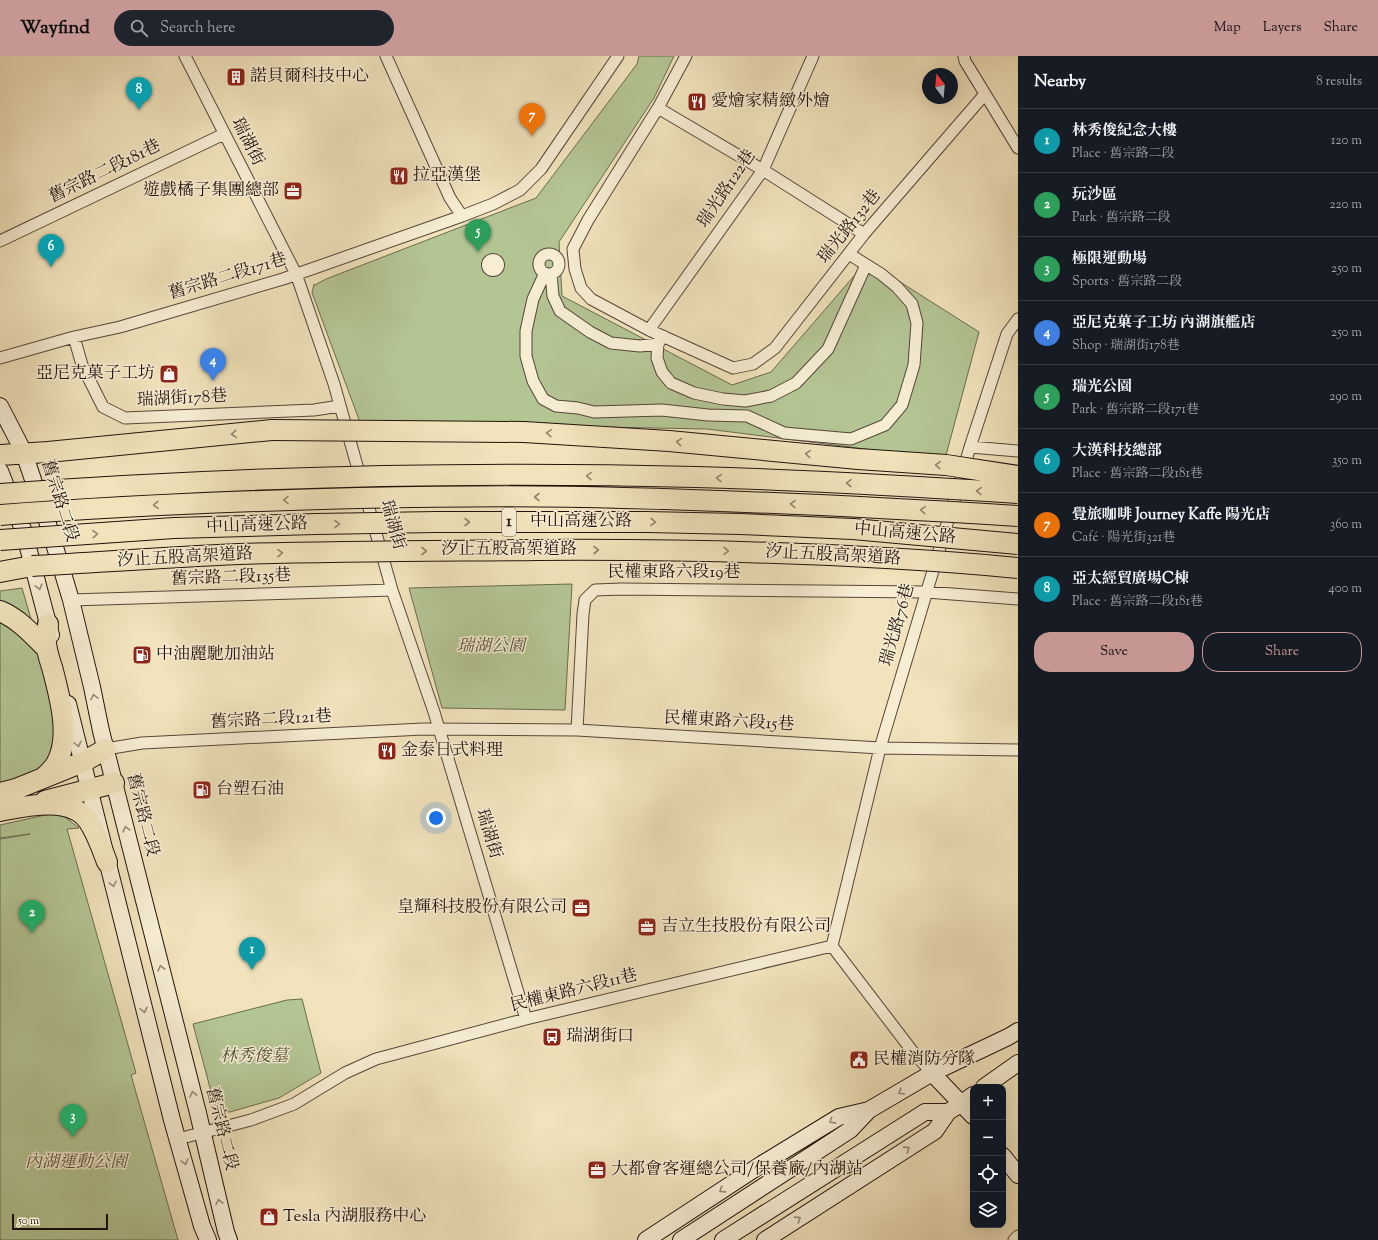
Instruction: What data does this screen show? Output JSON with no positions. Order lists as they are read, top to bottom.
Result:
{
  "streets": {
    "highway": ["1", "中山高速公路", "汐止五股高架道路"],
    "main road": ["舊宗路二段"],
    "street": [
      "瑞湖街",
      "舊宗路二段181巷",
      "瑞光路122巷",
      "瑞光路132巷",
      "舊宗路二段171巷",
      "瑞湖街178巷",
      "民權東路六段19巷",
      "舊宗路二段135巷",
      "瑞光路76巷",
      "舊宗路二段121巷",
      "民權東路六段15巷",
      "民權東路六段11巷"
    ]
  },
  "crossings": [
    ["瑞湖街", "舊宗路二段181巷"],
    ["瑞湖街", "舊宗路二段171巷"],
    ["瑞湖街", "瑞湖街178巷"],
    ["瑞湖街", "舊宗路二段135巷"],
    ["瑞湖街", "舊宗路二段121巷"],
    ["瑞湖街", "民權東路六段15巷"],
    ["瑞湖街", "民權東路六段11巷"],
    ["舊宗路二段171巷", "瑞湖街178巷"],
    ["舊宗路二段", "舊宗路二段135巷"],
    ["舊宗路二段", "舊宗路二段121巷"],
    ["舊宗路二段", "民權東路六段11巷"],
    ["民權東路六段19巷", "瑞光路76巷"],
    ["民權東路六段19巷", "民權東路六段15巷"],
    ["瑞光路76巷", "民權東路六段15巷"],
    ["瑞光路76巷", "民權東路六段11巷"],
    ["舊宗路二段121巷", "民權東路六段15巷"]
  ],
  "parks": ["瑞湖公園", "林秀俊墓", "內湖運動公園"],
  "places": {
    "building": ["諾貝爾科技中心"],
    "restaurant": ["愛燴家精緻外燴", "拉亞漢堡", "金泰日式料理"],
    "office": [
      "遊戲橘子集團總部",
      "皇輝科技股份有限公司",
      "吉立生技股份有限公司",
      "大都會客運總公司/保養廠/內湖站"
    ],
    "shop": ["亞尼克菓子工坊", "Tesla 內湖服務中心"],
    "fuel station": ["中油麗馳加油站", "台塑石油"],
    "bus stop": ["瑞湖街口"],
    "public building": ["民權消防分隊"]
  },
  "scale_bar": "50 m",
  "north": "top",
  "page": {
    "header": "Wayfind",
    "search": "Search here",
    "nav": ["Map", "Layers", "Share"],
    "heading": ["Nearby", "8 results"],
    "pins": [
      "8",
      "7",
      "5",
      "6",
      "4",
      "2",
      "1",
      "3"
    ],
    "list": [
      {
        "mark": "1",
        "name": "林秀俊紀念大樓",
        "note": "Place · 舊宗路二段",
        "value": "120 m"
      },
      {
        "mark": "2",
        "name": "玩沙區",
        "note": "Park · 舊宗路二段",
        "value": "220 m"
      },
      {
        "mark": "3",
        "name": "極限運動場",
        "note": "Sports · 舊宗路二段",
        "value": "250 m"
      },
      {
        "mark": "4",
        "name": "亞尼克菓子工坊 內湖旗艦店",
        "note": "Shop · 瑞湖街178巷",
        "value": "250 m"
      },
      {
        "mark": "5",
        "name": "瑞光公園",
        "note": "Park · 舊宗路二段171巷",
        "value": "290 m"
      },
      {
        "mark": "6",
        "name": "大漢科技總部",
        "note": "Place · 舊宗路二段181巷",
        "value": "350 m"
      },
      {
        "mark": "7",
        "name": "覺旅咖啡 Journey Kaffe 陽光店",
        "note": "Café · 陽光街321巷",
        "value": "360 m"
      },
      {
        "mark": "8",
        "name": "亞太經貿廣場C棟",
        "note": "Place · 舊宗路二段181巷",
        "value": "400 m"
      }
    ],
    "buttons": ["Save", "Share"],
    "map_buttons": ["+", "−"],
    "scale": "50 m"
  }
}
